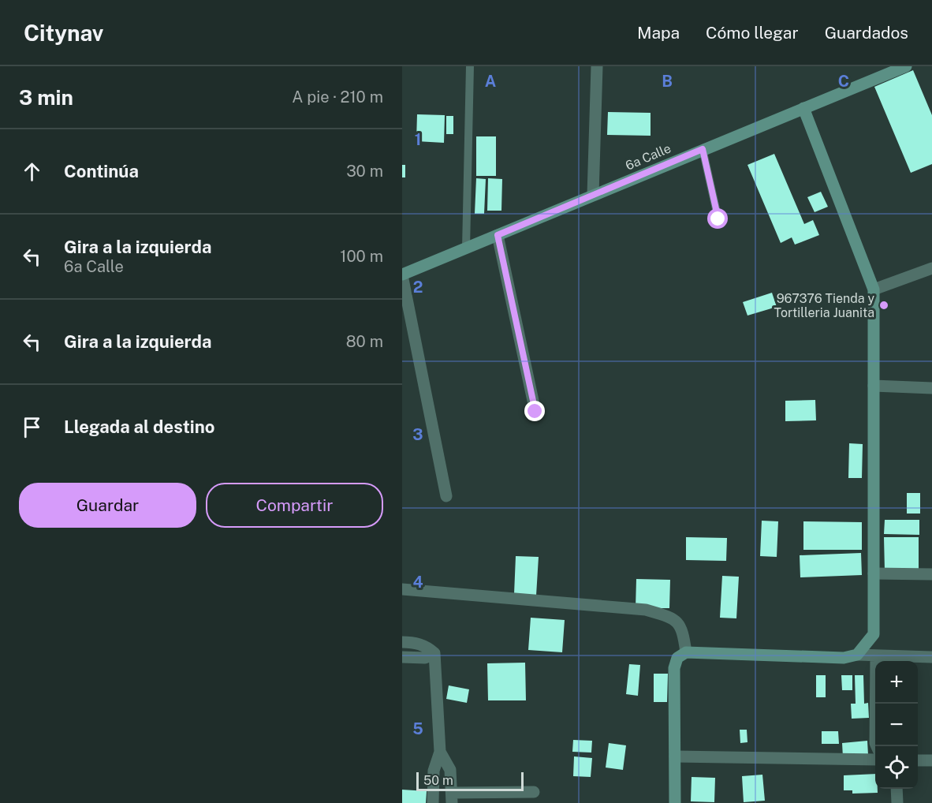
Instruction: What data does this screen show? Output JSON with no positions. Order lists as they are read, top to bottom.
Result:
{
  "streets": {
    "street": ["6a Calle"]
  },
  "places": ["967376 Tienda y Tortilleria Juanita"],
  "scale_bar": "50 m",
  "page": {
    "header": "Citynav",
    "nav": ["Mapa", "Cómo llegar", "Guardados"],
    "heading": ["3 min", "A pie · 210 m"],
    "list": [
      ["Continúa", "30 m"],
      ["Gira a la izquierda", "6a Calle", "100 m"],
      ["Gira a la izquierda", "80 m"],
      "Llegada al destino"
    ],
    "buttons": ["Guardar", "Compartir"],
    "map_buttons": ["+", "−"],
    "scale": "50 m"
  },
  "grid": {
    "columns": ["A", "B", "C"],
    "rows": [
      "1",
      "2",
      "3",
      "4",
      "5"
    ]
  }
}
